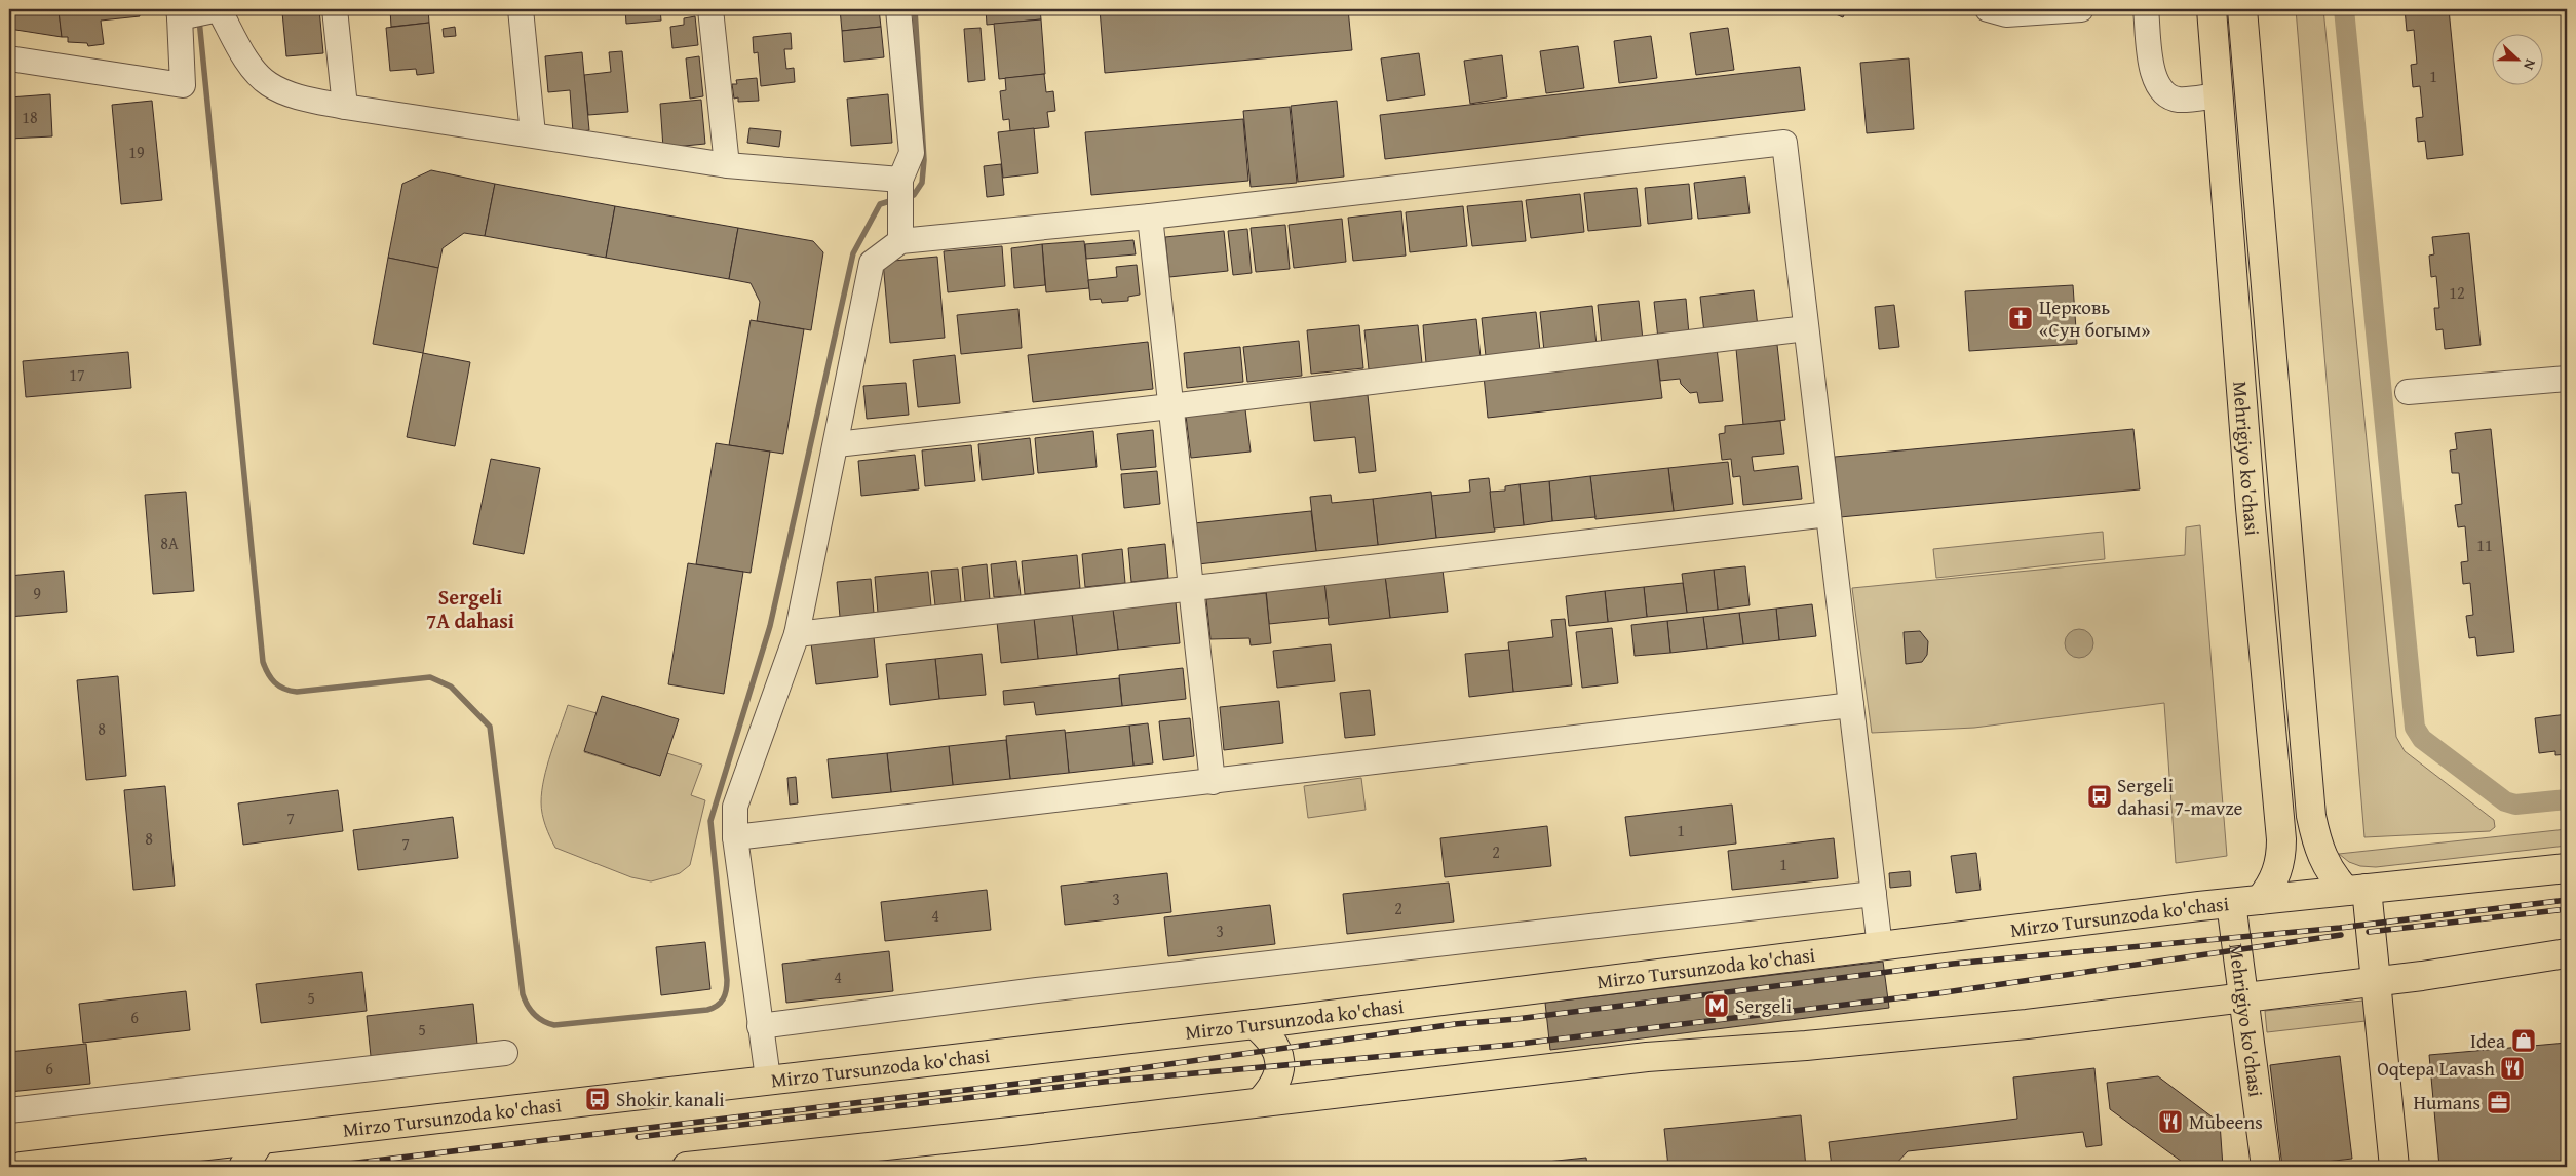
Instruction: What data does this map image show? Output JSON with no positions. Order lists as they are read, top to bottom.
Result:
{
  "streets": {
    "main road": ["Mehrigiyo ko'chasi", "Mirzo Tursunzoda ko'chasi"]
  },
  "crossings": [
    ["Mehrigiyo ko'chasi", "Mirzo Tursunzoda ko'chasi"]
  ],
  "districts": ["Sergeli 7A dahasi"],
  "places": {
    "church": ["Церковь «Сун богым»"],
    "bus stop": ["Sergeli dahasi 7-mavze", "Shokir kanali"],
    "metro station": ["Sergeli"],
    "shop": ["Idea"],
    "restaurant": ["Oqtepa Lavash", "Mubeens"],
    "office": ["Humans"]
  },
  "house_numbers": [
    "1",
    "18",
    "19",
    "12",
    "17",
    "8А",
    "11",
    "9",
    "8",
    "7",
    "1",
    "8",
    "7",
    "2",
    "1",
    "3",
    "2",
    "4",
    "3",
    "4",
    "5",
    "6",
    "5",
    "6"
  ],
  "north": "right"
}
